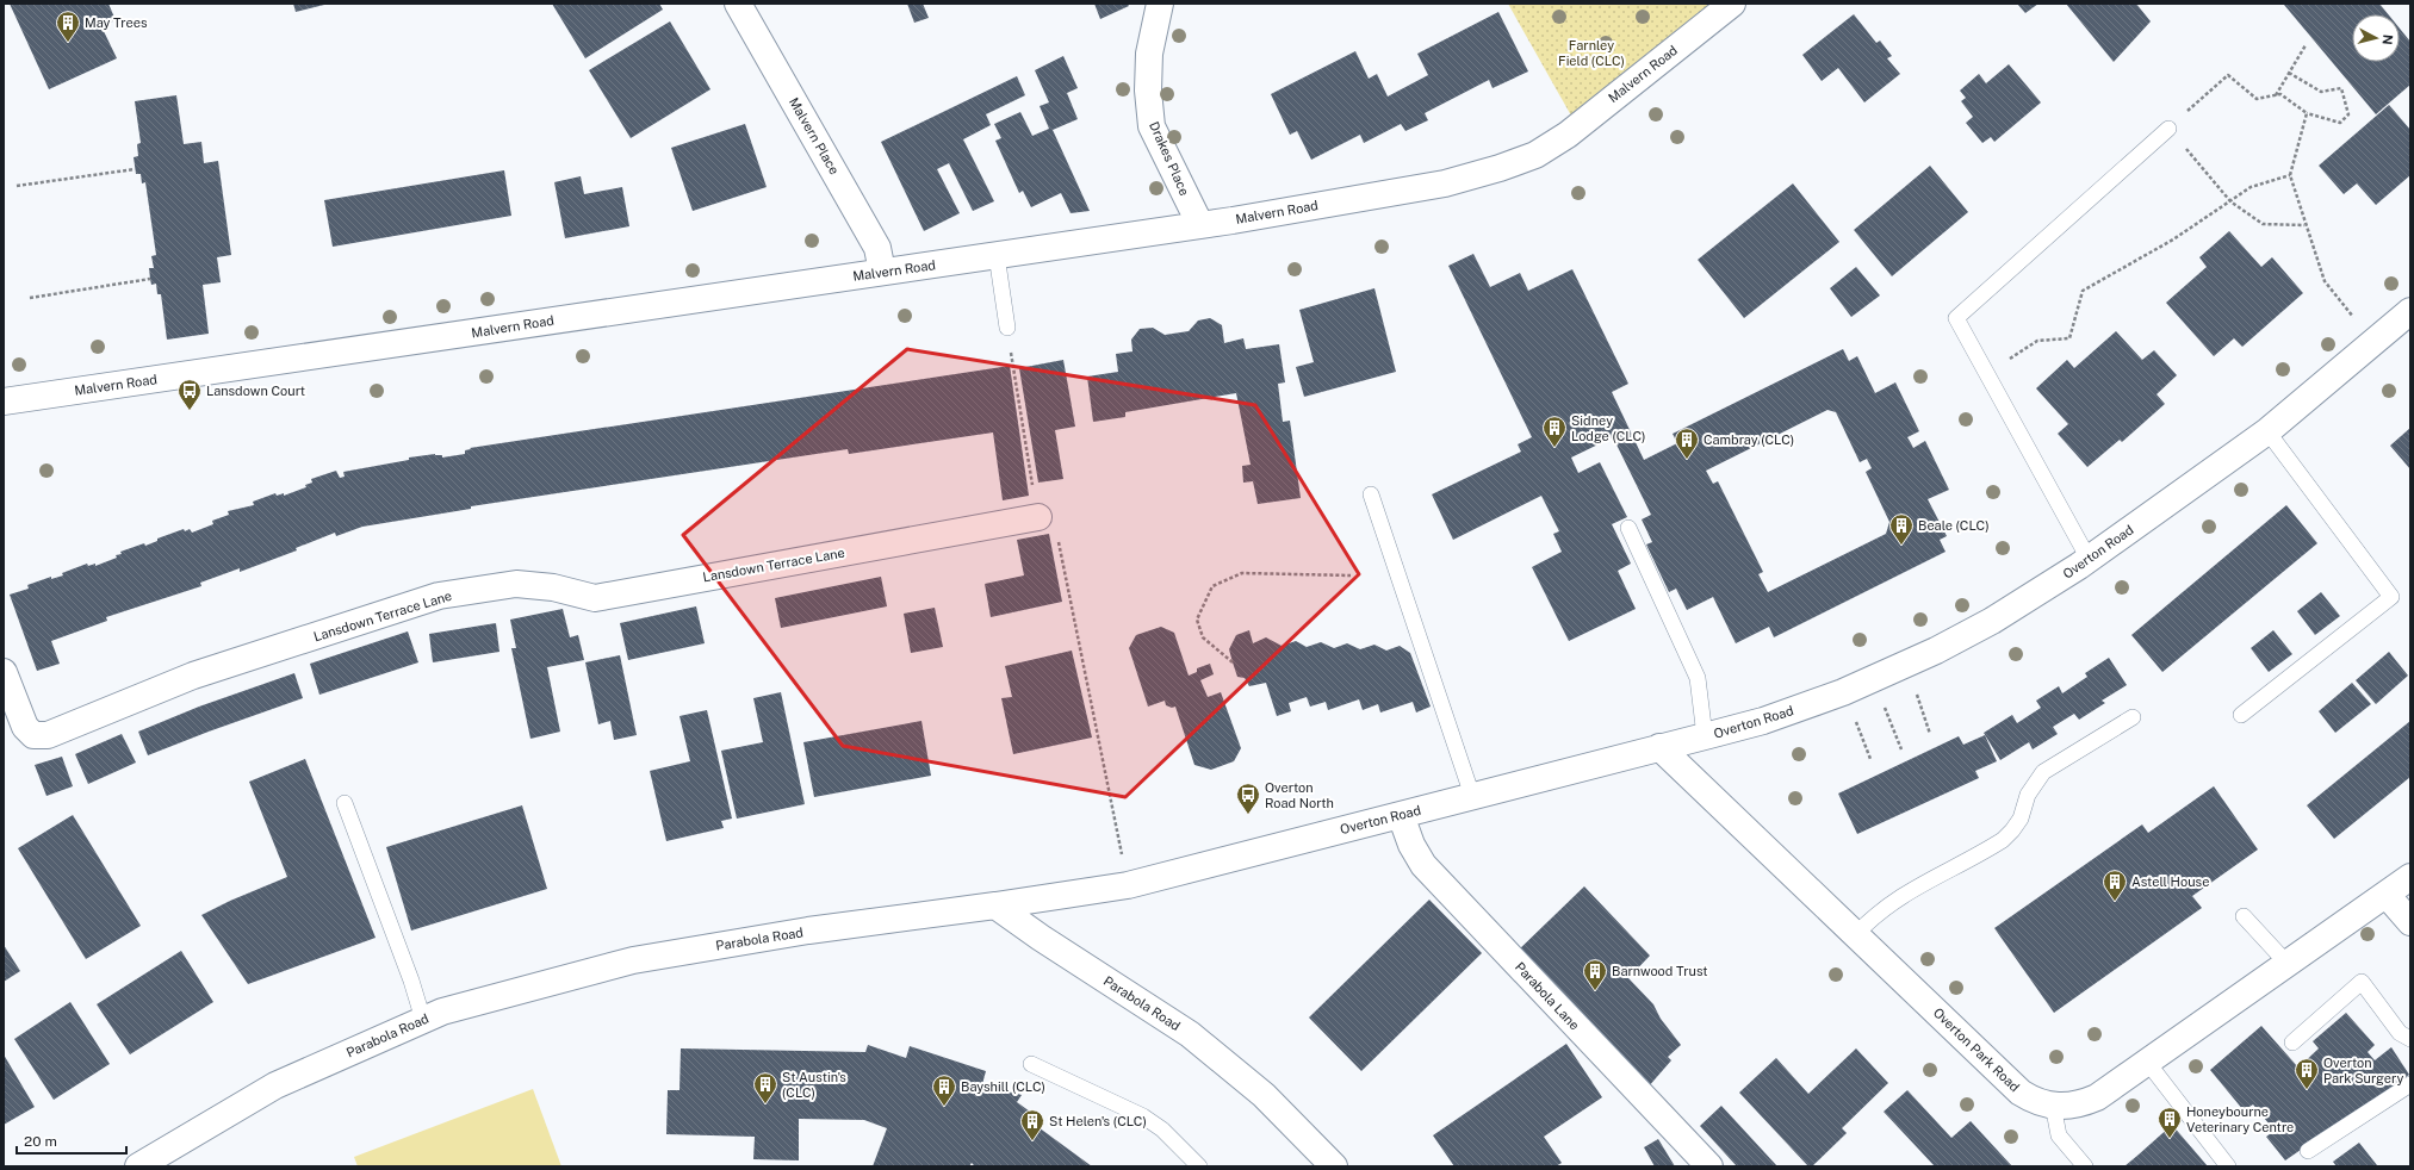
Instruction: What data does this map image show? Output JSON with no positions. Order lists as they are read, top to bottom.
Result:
{
  "streets": {
    "street": [
      "Malvern Road",
      "Malvern Place",
      "Drakes Place",
      "Overton Road",
      "Lansdown Terrace Lane",
      "Parabola Road",
      "Parabola Lane",
      "Overton Park Road"
    ]
  },
  "crossings": [
    ["Malvern Road", "Malvern Place"],
    ["Malvern Road", "Drakes Place"],
    ["Overton Road", "Parabola Road"],
    ["Overton Road", "Parabola Lane"],
    ["Overton Road", "Overton Park Road"]
  ],
  "parks": ["Farnley Field (CLC)"],
  "places": {
    "building": [
      "May Trees",
      "Sidney Lodge (CLC)",
      "Cambray (CLC)",
      "Beale (CLC)",
      "Astell House",
      "Barnwood Trust",
      "Overton Park Surgery",
      "St Austin's (CLC)",
      "Bayshill (CLC)",
      "Honeybourne Veterinary Centre",
      "St Helen's (CLC)"
    ],
    "bus stop": ["Lansdown Court", "Overton Road North"]
  },
  "scale_bar": "20 m",
  "north": "right"
}
